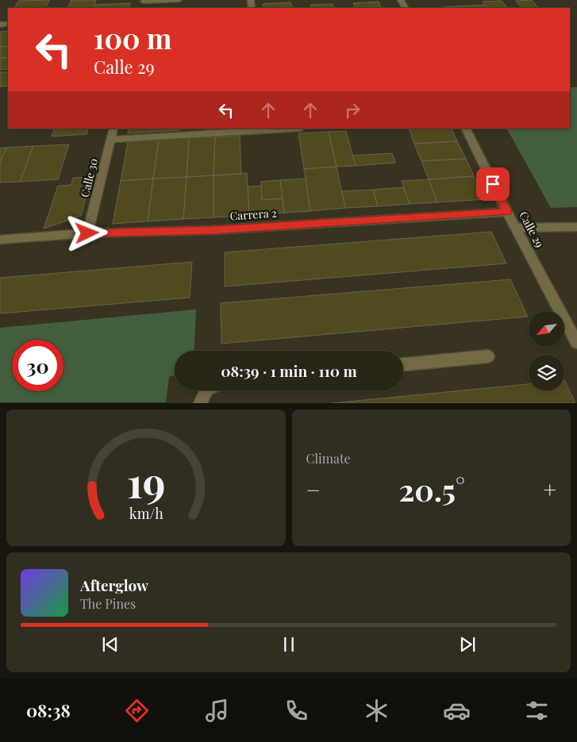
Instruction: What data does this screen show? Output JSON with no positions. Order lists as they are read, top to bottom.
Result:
{
  "streets": {
    "street": ["Calle 30", "Carrera 2", "Calle 29"]
  },
  "crossings": [
    ["Calle 30", "Carrera 2"],
    ["Carrera 2", "Calle 29"]
  ],
  "north": "bottom left",
  "page": {
    "turn": ["100 m", "Calle 29"],
    "limit": "30",
    "trip": "08:39 · 1 min · 110 m",
    "tile": "Climate",
    "heat": ["−", "20.5°", "+"],
    "song": ["Afterglow", "The Pines"],
    "tabs": "08:38",
    "gauge": ["19", "km/h"]
  }
}
